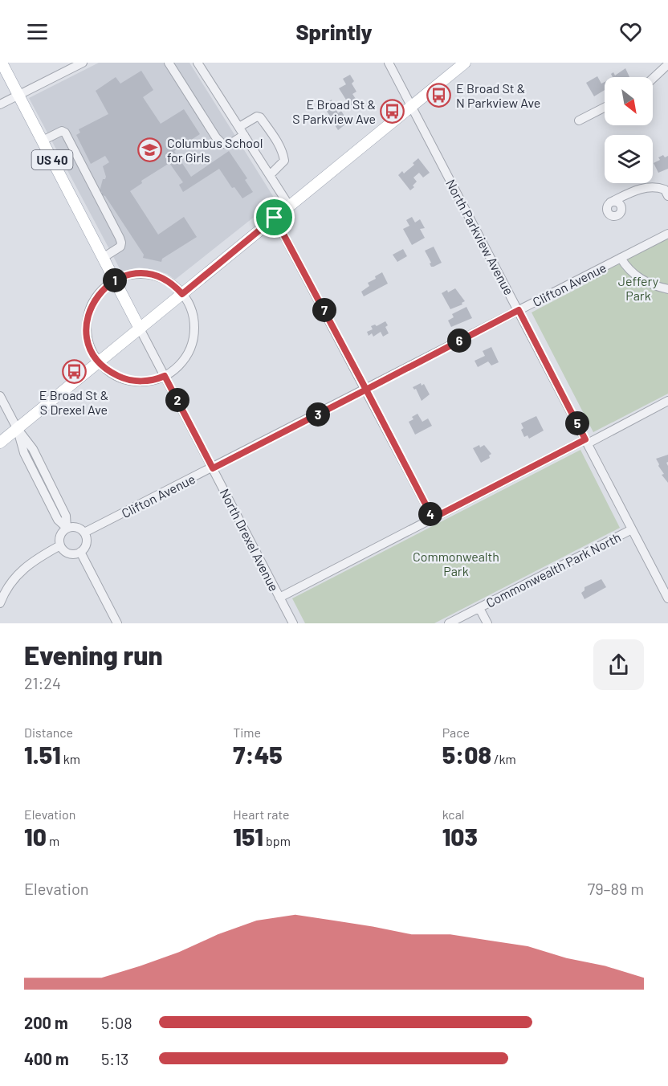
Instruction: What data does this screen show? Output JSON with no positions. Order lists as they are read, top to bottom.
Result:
{
  "streets": {
    "main road": ["US 40"],
    "street": [
      "North Parkview Avenue",
      "Clifton Avenue",
      "North Drexel Avenue",
      "Commonwealth Park North"
    ]
  },
  "crossings": [
    ["US 40", "North Drexel Avenue"],
    ["North Parkview Avenue", "Clifton Avenue"],
    ["North Parkview Avenue", "Commonwealth Park North"],
    ["Clifton Avenue", "North Drexel Avenue"]
  ],
  "parks": ["Jeffery Park", "Commonwealth Park"],
  "places": {
    "bus stop": ["E Broad St & N Parkview Ave", "E Broad St & S Parkview Ave", "E Broad St & S Drexel Ave"],
    "school or university": ["Columbus School for Girls"]
  },
  "north": "bottom right",
  "page": {
    "header": "Sprintly",
    "pins": [
      "1",
      "7",
      "6",
      "2",
      "3",
      "5",
      "4"
    ],
    "heading": ["Evening run", "21:24"],
    "stats": [
      ["Distance", "1.51 km"],
      ["Time", "7:45"],
      ["Pace", "5:08 /km"],
      ["Elevation", "10 m"],
      ["Heart rate", "151 bpm"],
      ["kcal", "103"]
    ],
    "chart": ["Elevation", "79–89 m"],
    "list": [
      {
        "name": "200 m",
        "note": "5:08"
      },
      {
        "name": "400 m",
        "note": "5:13"
      }
    ]
  }
}
